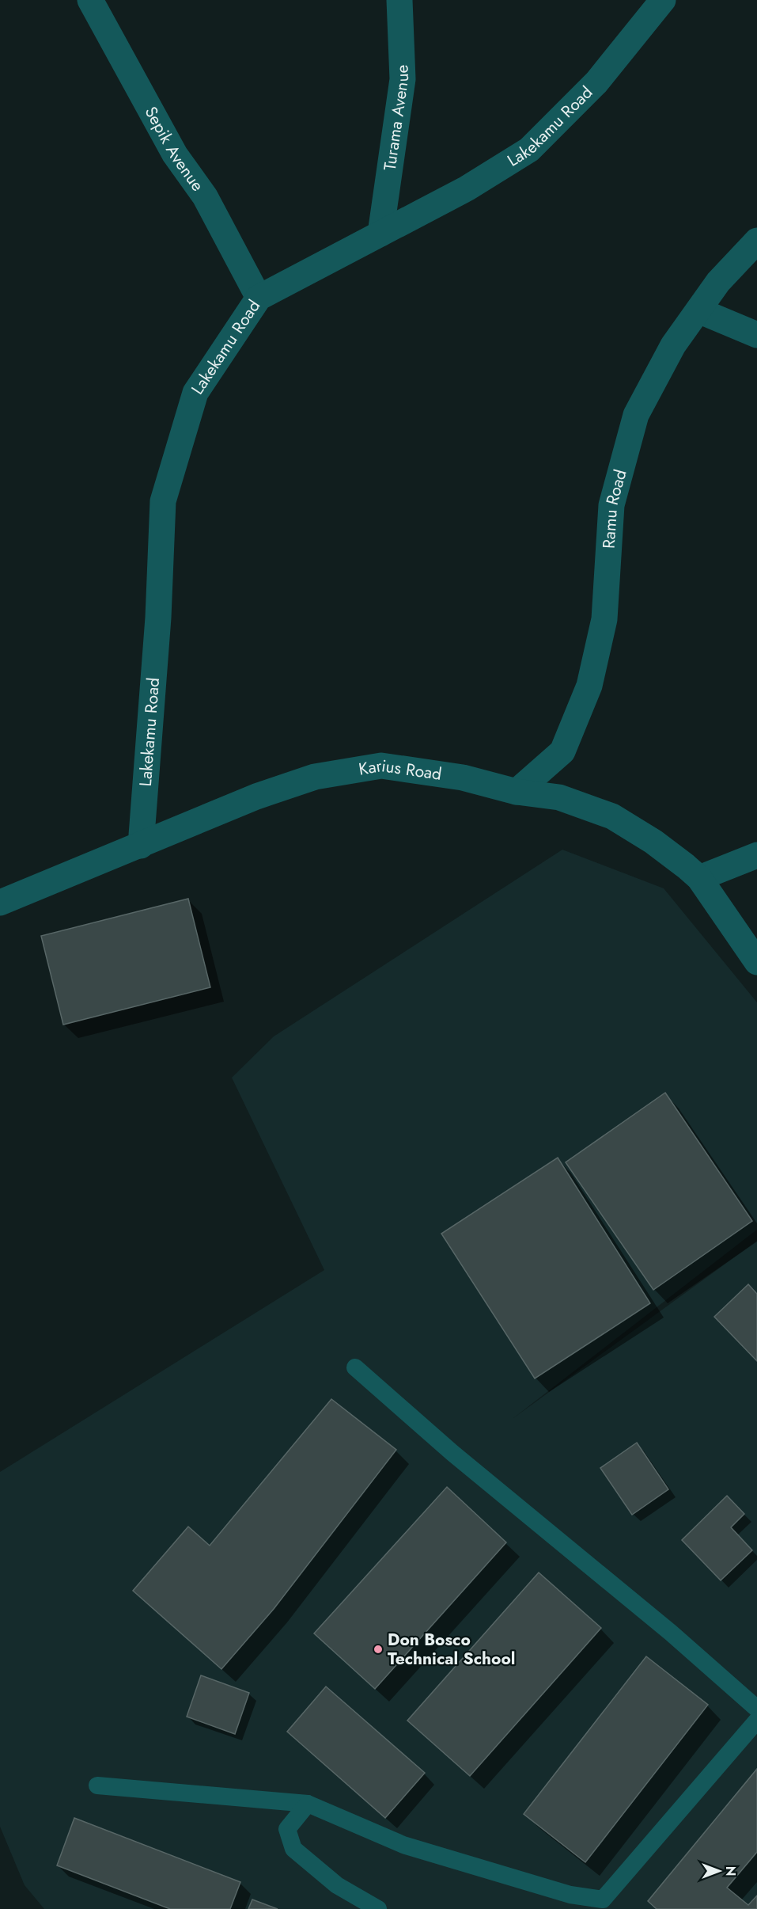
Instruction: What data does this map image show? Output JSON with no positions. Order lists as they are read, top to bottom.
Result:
{
  "streets": {
    "street": [
      "Turama Avenue",
      "Lakekamu Road",
      "Sepik Avenue",
      "Ramu Road",
      "Karius Road"
    ]
  },
  "crossings": [
    ["Turama Avenue", "Lakekamu Road"],
    ["Lakekamu Road", "Sepik Avenue"],
    ["Lakekamu Road", "Karius Road"],
    ["Ramu Road", "Karius Road"]
  ],
  "places": ["Don Bosco Technical School"],
  "north": "right"
}
